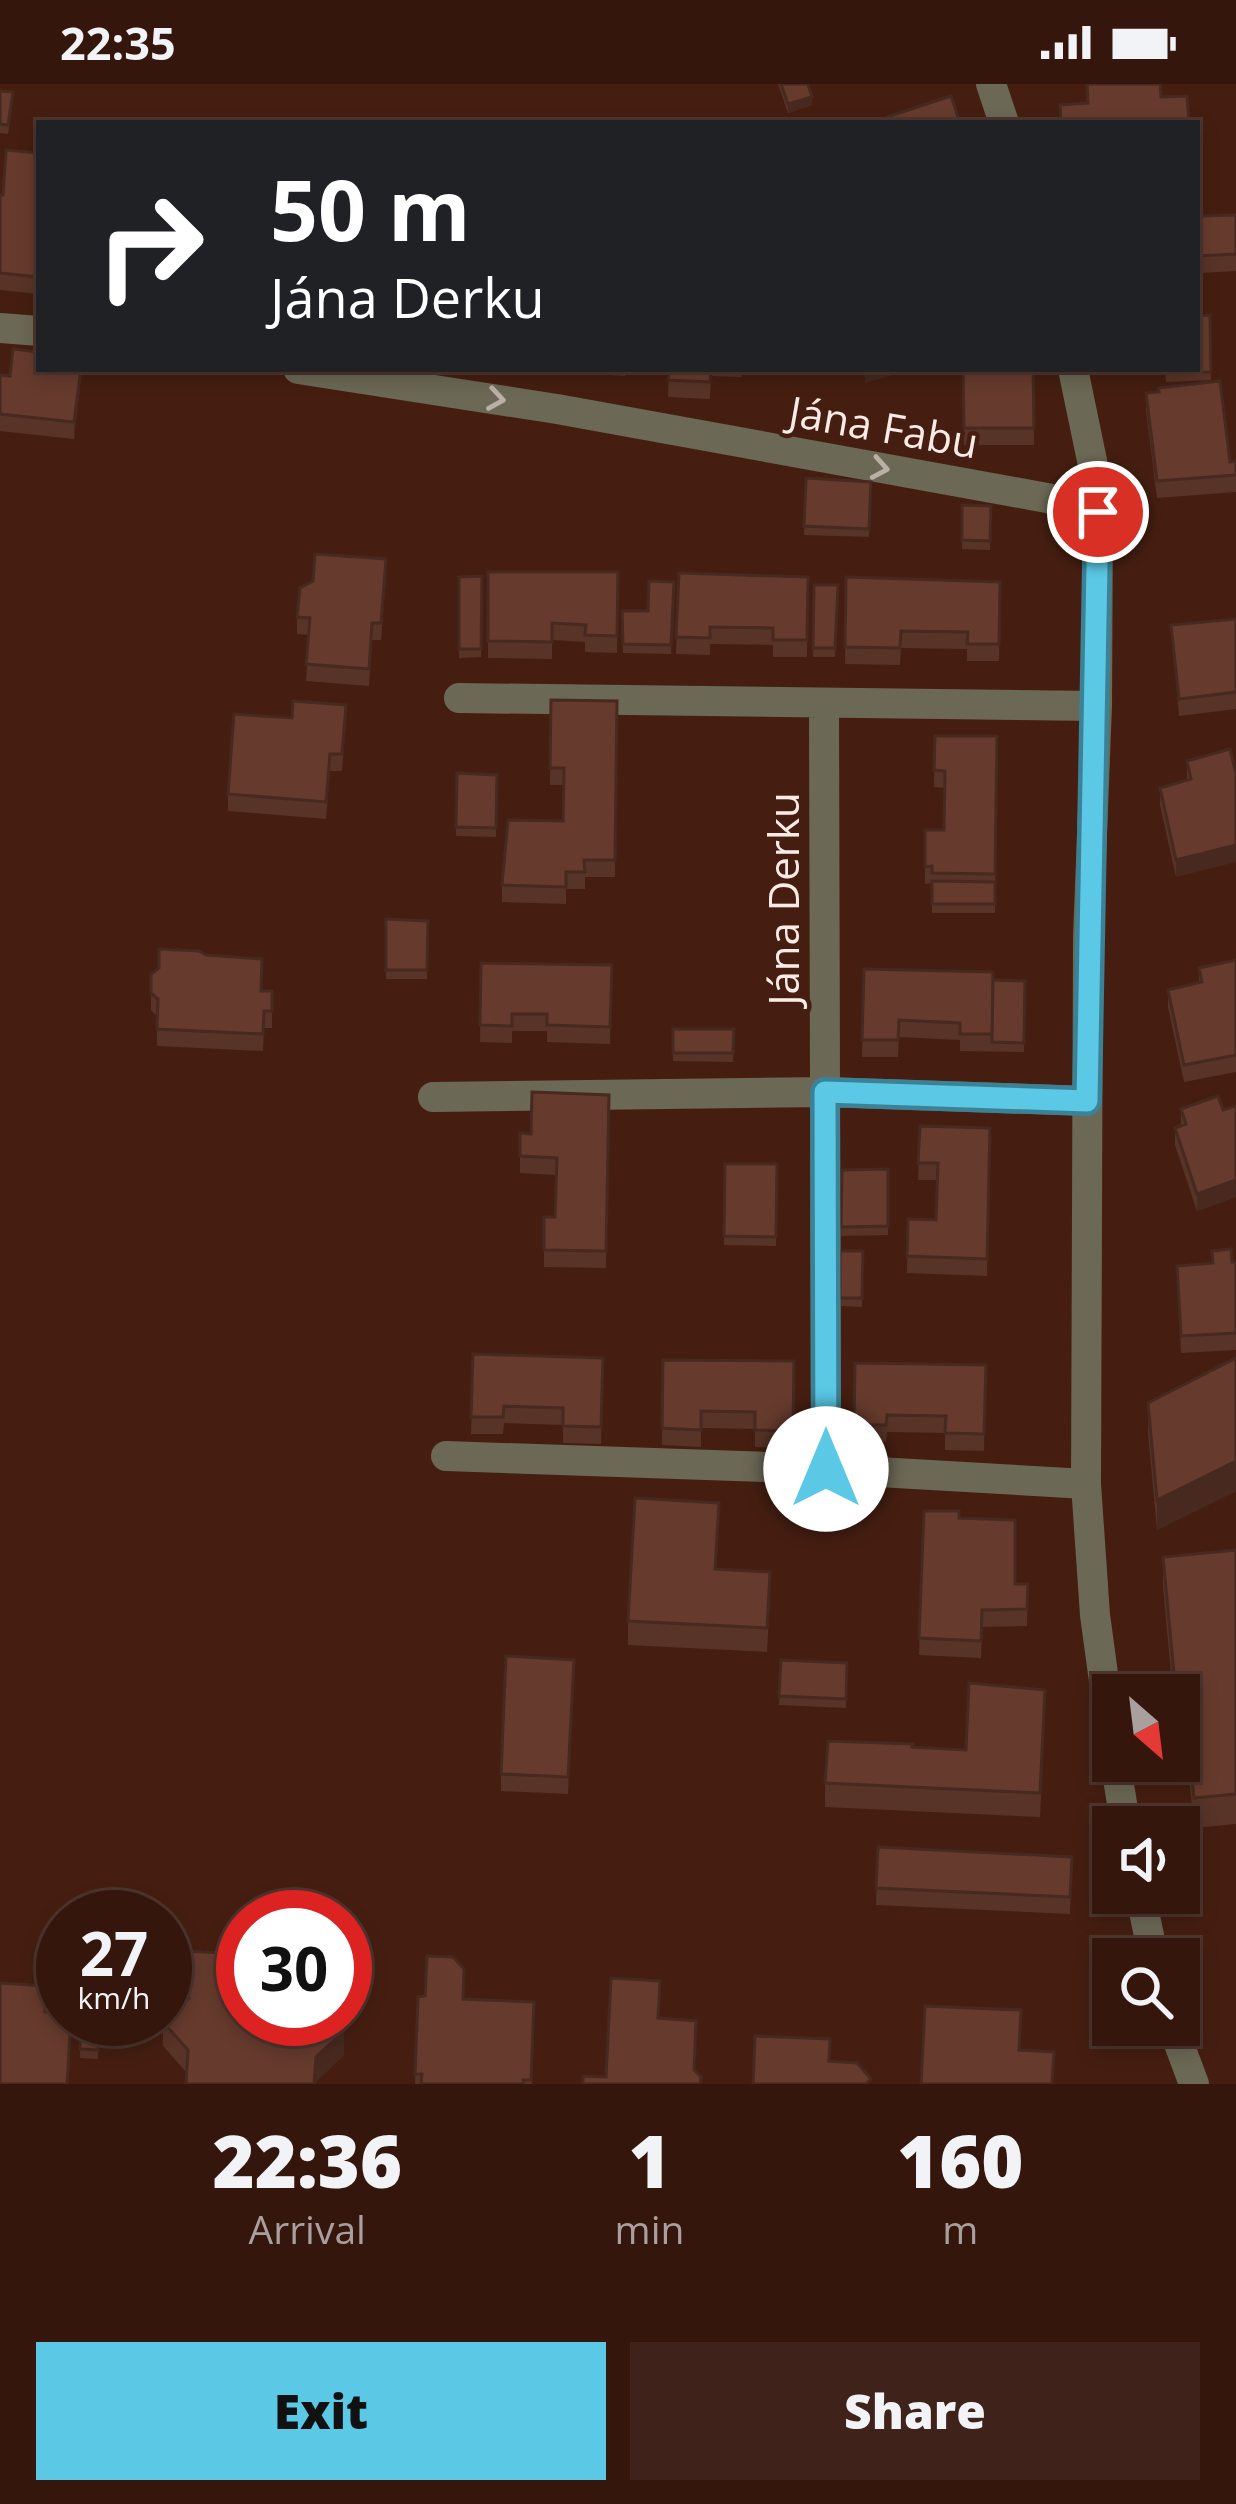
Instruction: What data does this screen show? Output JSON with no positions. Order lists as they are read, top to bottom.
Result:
{
  "streets": {
    "street": ["Jána Fabu", "Jána Derku"]
  },
  "north": "bottom right",
  "page": {
    "status": "22:35",
    "turn": ["50 m", "Jána Derku"],
    "speed": "27 km/h",
    "limit": "30",
    "eta": [
      "22:36",
      "Arrival",
      "1",
      "min",
      "160",
      "m"
    ],
    "buttons": ["Exit", "Share"]
  }
}
